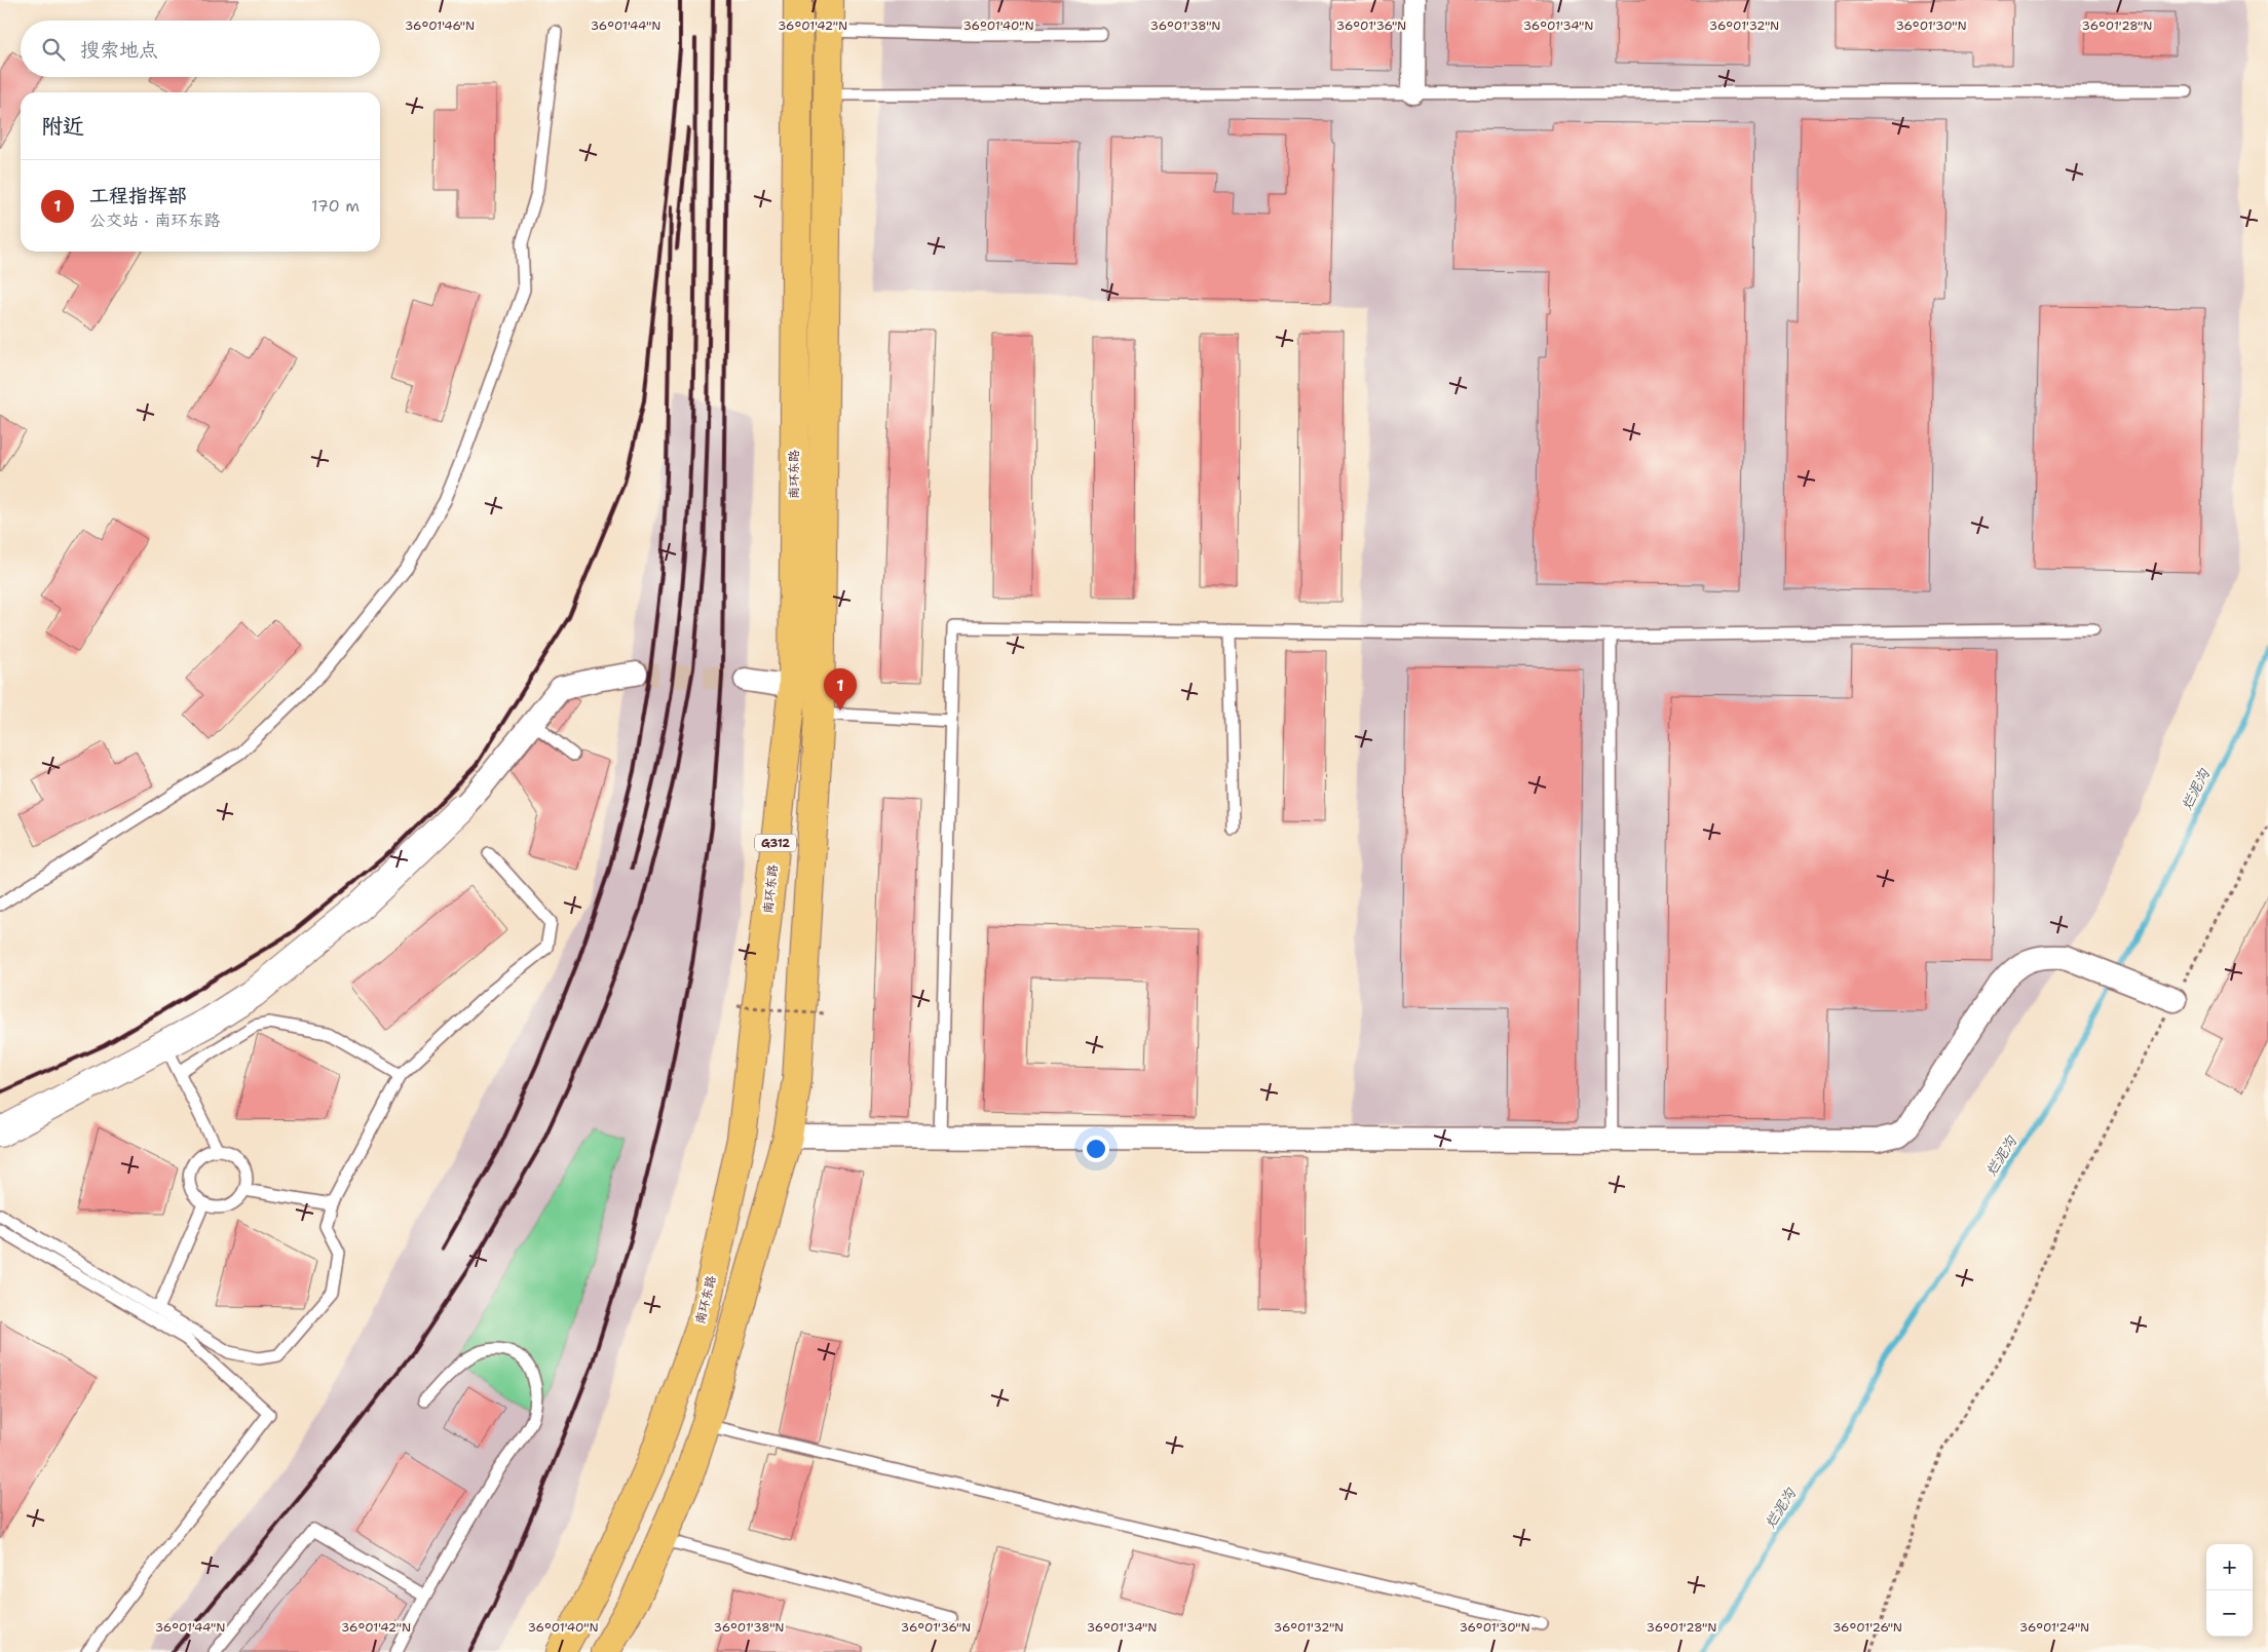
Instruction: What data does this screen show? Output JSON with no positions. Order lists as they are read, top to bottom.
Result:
{
  "streets": {
    "highway": ["南环东路", "G312"]
  },
  "water": ["烂泥沟"],
  "page": {
    "search": "搜索地点",
    "heading": "附近",
    "list": [
      {
        "mark": "1",
        "name": "工程指挥部",
        "note": "公交站 · 南环东路",
        "value": "170 m"
      }
    ],
    "pins": "1",
    "map_buttons": ["+", "−"]
  },
  "coordinates": [
    "36°01'46\"N",
    "36°01'44\"N",
    "36°01'42\"N",
    "36°01'40\"N",
    "36°01'38\"N",
    "36°01'36\"N",
    "36°01'34\"N",
    "36°01'32\"N",
    "36°01'30\"N",
    "36°01'28\"N",
    "36°01'26\"N",
    "36°01'24\"N"
  ]
}
